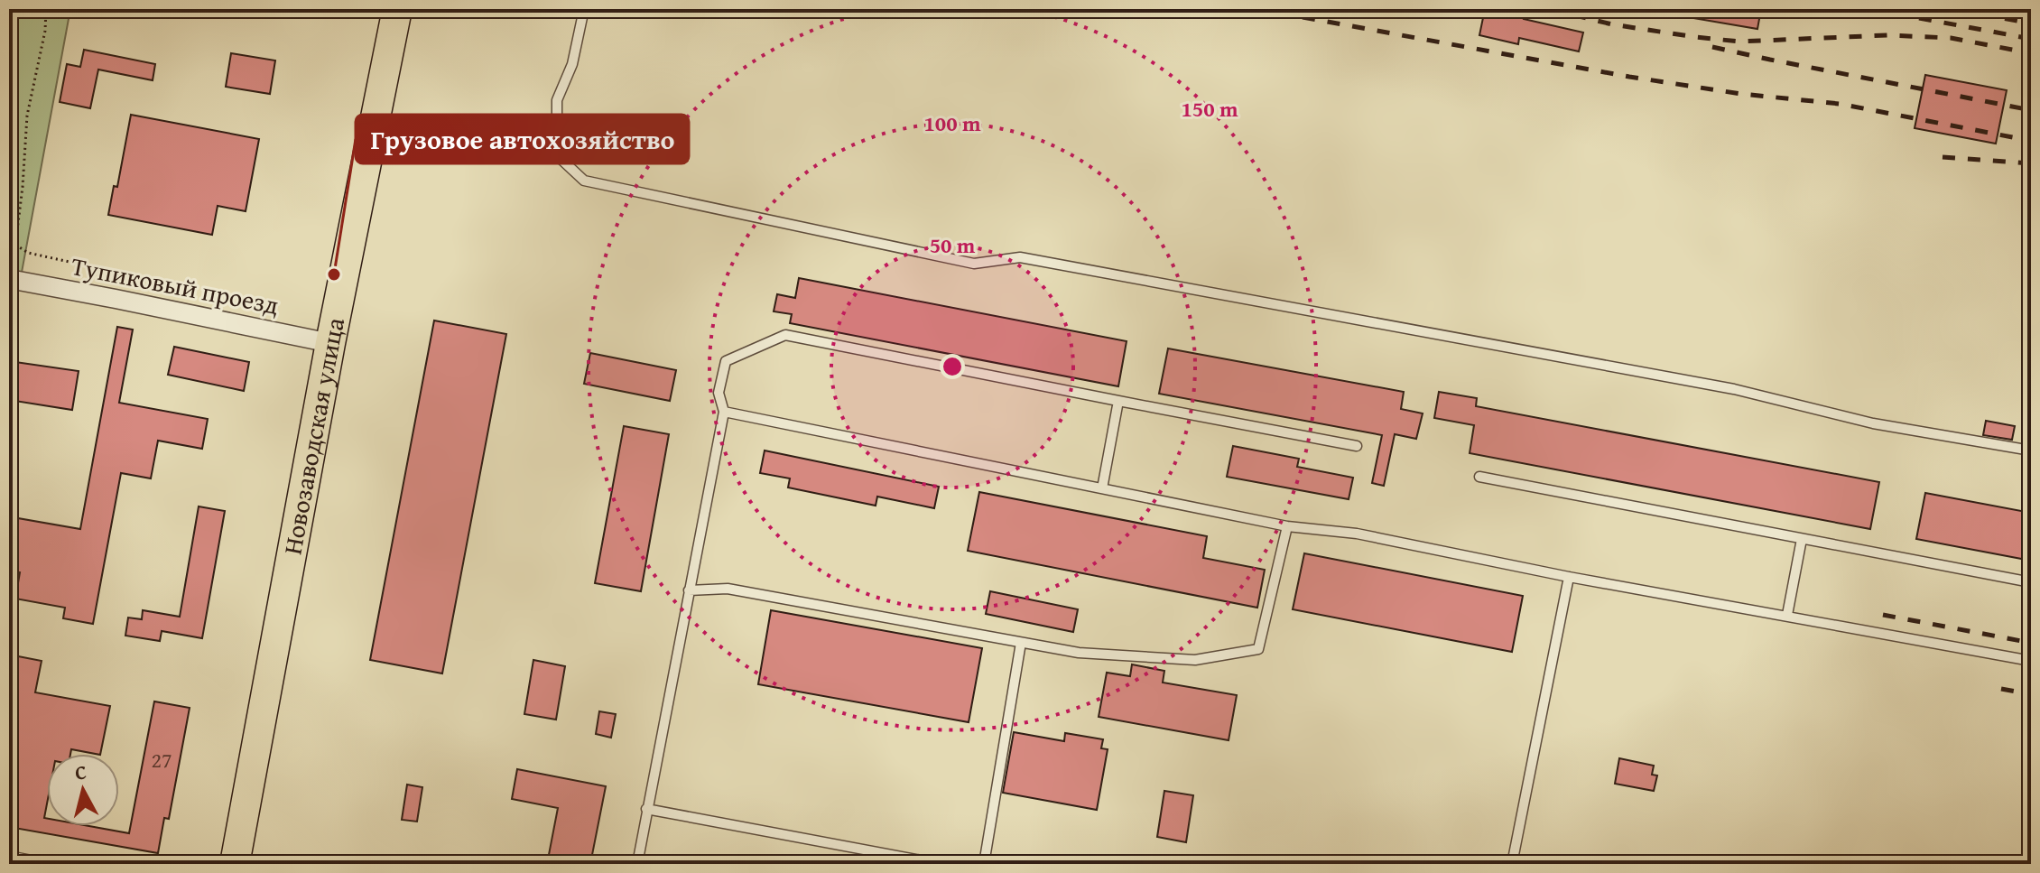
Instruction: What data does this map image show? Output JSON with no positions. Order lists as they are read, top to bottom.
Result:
{
  "streets": {
    "main road": ["Новозаводская улица"],
    "street": ["Тупиковый проезд"]
  },
  "crossings": [
    ["Тупиковый проезд", "Новозаводская улица"]
  ],
  "places": ["Грузовое автохозяйство"],
  "house_numbers": ["27"],
  "north": "top",
  "rings": ["150 m", "100 m", "50 m"]
}
